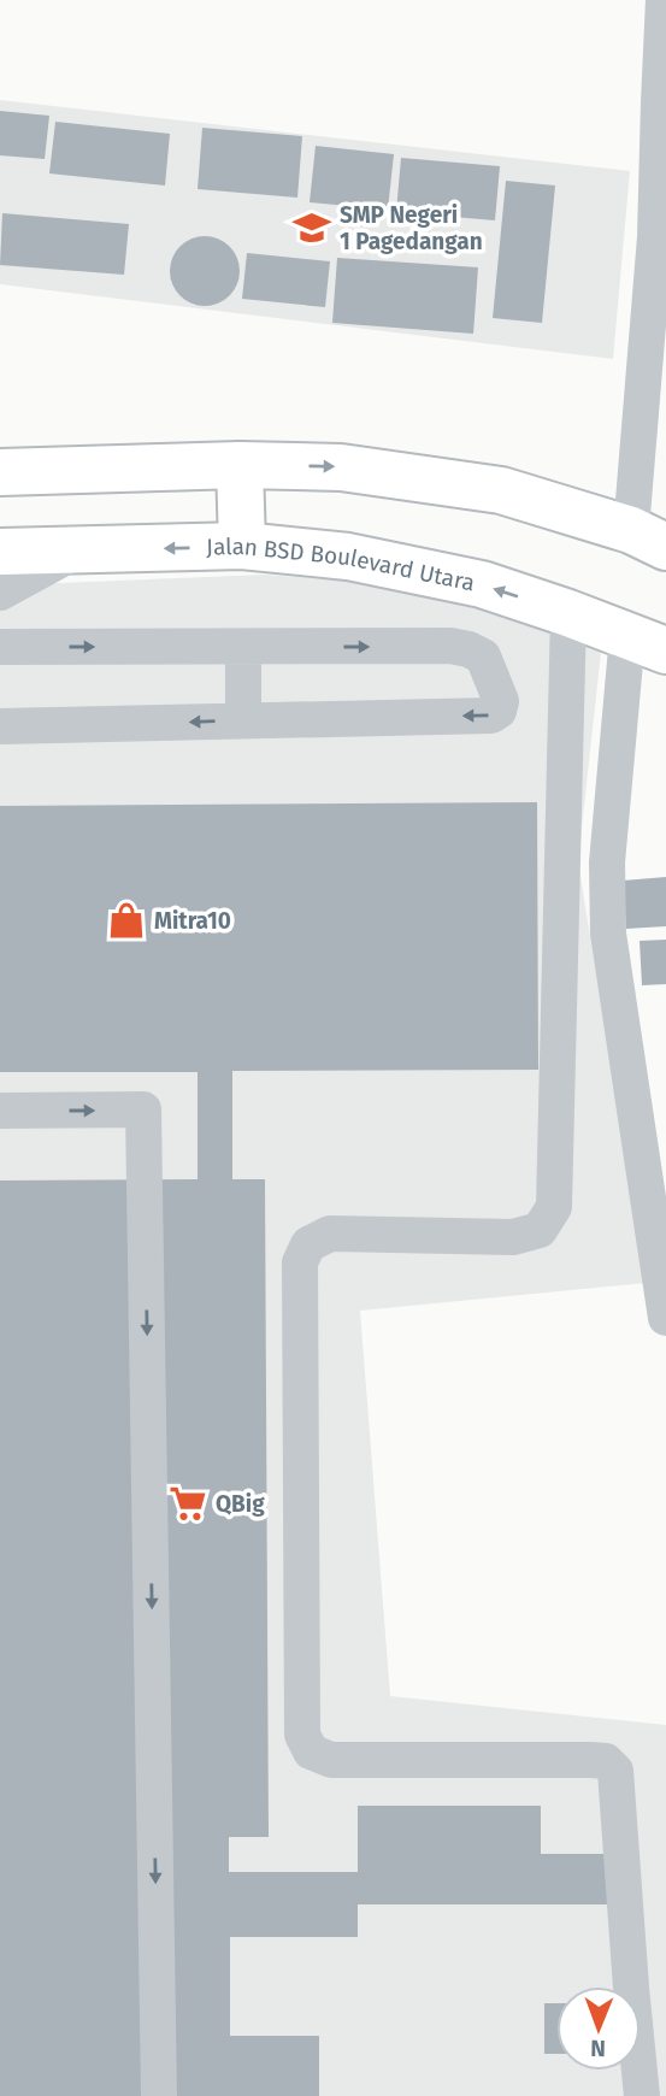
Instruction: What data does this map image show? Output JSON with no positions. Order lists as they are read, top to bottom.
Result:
{
  "streets": {
    "main road": ["Jalan BSD Boulevard Utara"]
  },
  "places": {
    "school or university": ["SMP Negeri 1 Pagedangan"],
    "shop": ["Mitra10"],
    "supermarket": ["QBig"]
  },
  "north": "bottom"
}
